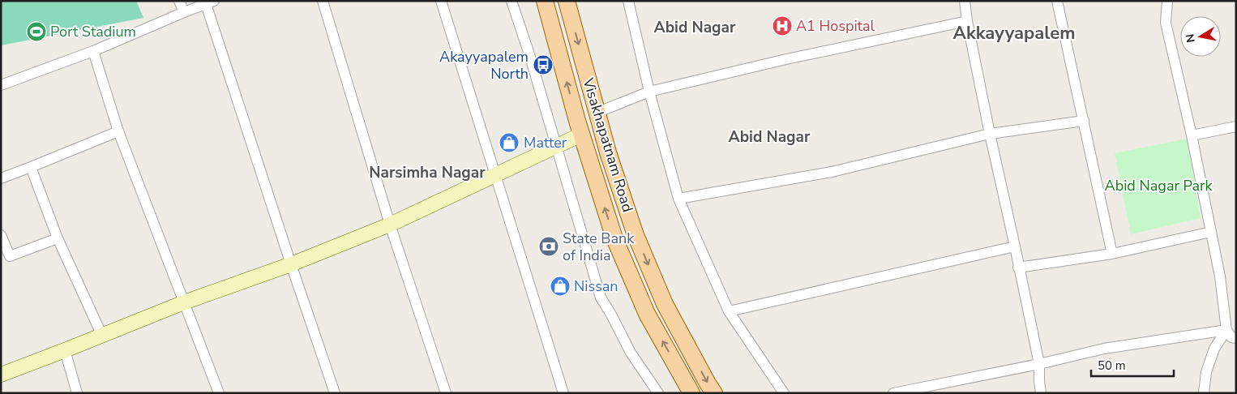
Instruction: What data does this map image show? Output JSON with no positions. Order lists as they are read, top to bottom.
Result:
{
  "streets": {
    "main road": ["Visakhapatnam Road"]
  },
  "districts": [
    "Abid Nagar",
    "Akkayyapalem",
    "Abid Nagar",
    "Narsimha Nagar"
  ],
  "parks": ["Abid Nagar Park"],
  "places": {
    "hospital": ["A1 Hospital"],
    "sports": ["Port Stadium"],
    "bus stop": ["Akayyapalem North"],
    "shop": ["Matter", "Nissan"],
    "bank": ["State Bank of India"]
  },
  "scale_bar": "50 m",
  "north": "left"
}
